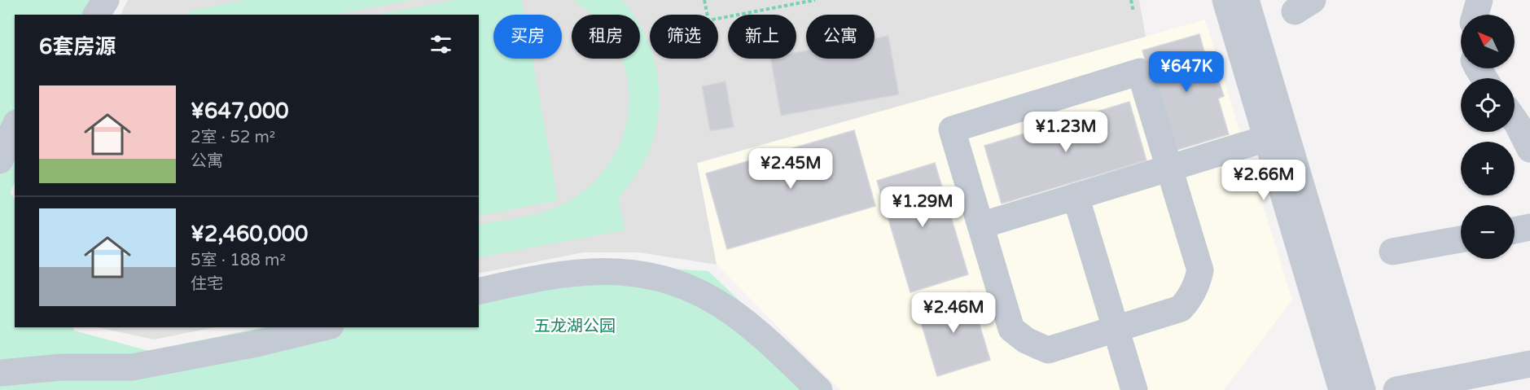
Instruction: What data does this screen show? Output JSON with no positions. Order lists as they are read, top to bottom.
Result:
{
  "parks": ["五龙湖公园"],
  "north": "top left",
  "page": {
    "map_buttons": ["+", "−"],
    "chip": [
      "买房",
      "租房",
      "筛选",
      "新上",
      "公寓"
    ],
    "heading": "6套房源",
    "price": [
      "¥647K",
      "¥1.23M",
      "¥2.45M",
      "¥2.66M",
      "¥1.29M",
      "¥2.46M"
    ],
    "list": [
      {
        "name": "¥647,000",
        "note": "2室 · 52 m² · 公寓"
      },
      {
        "name": "¥2,460,000",
        "note": "5室 · 188 m² · 住宅"
      }
    ]
  }
}
